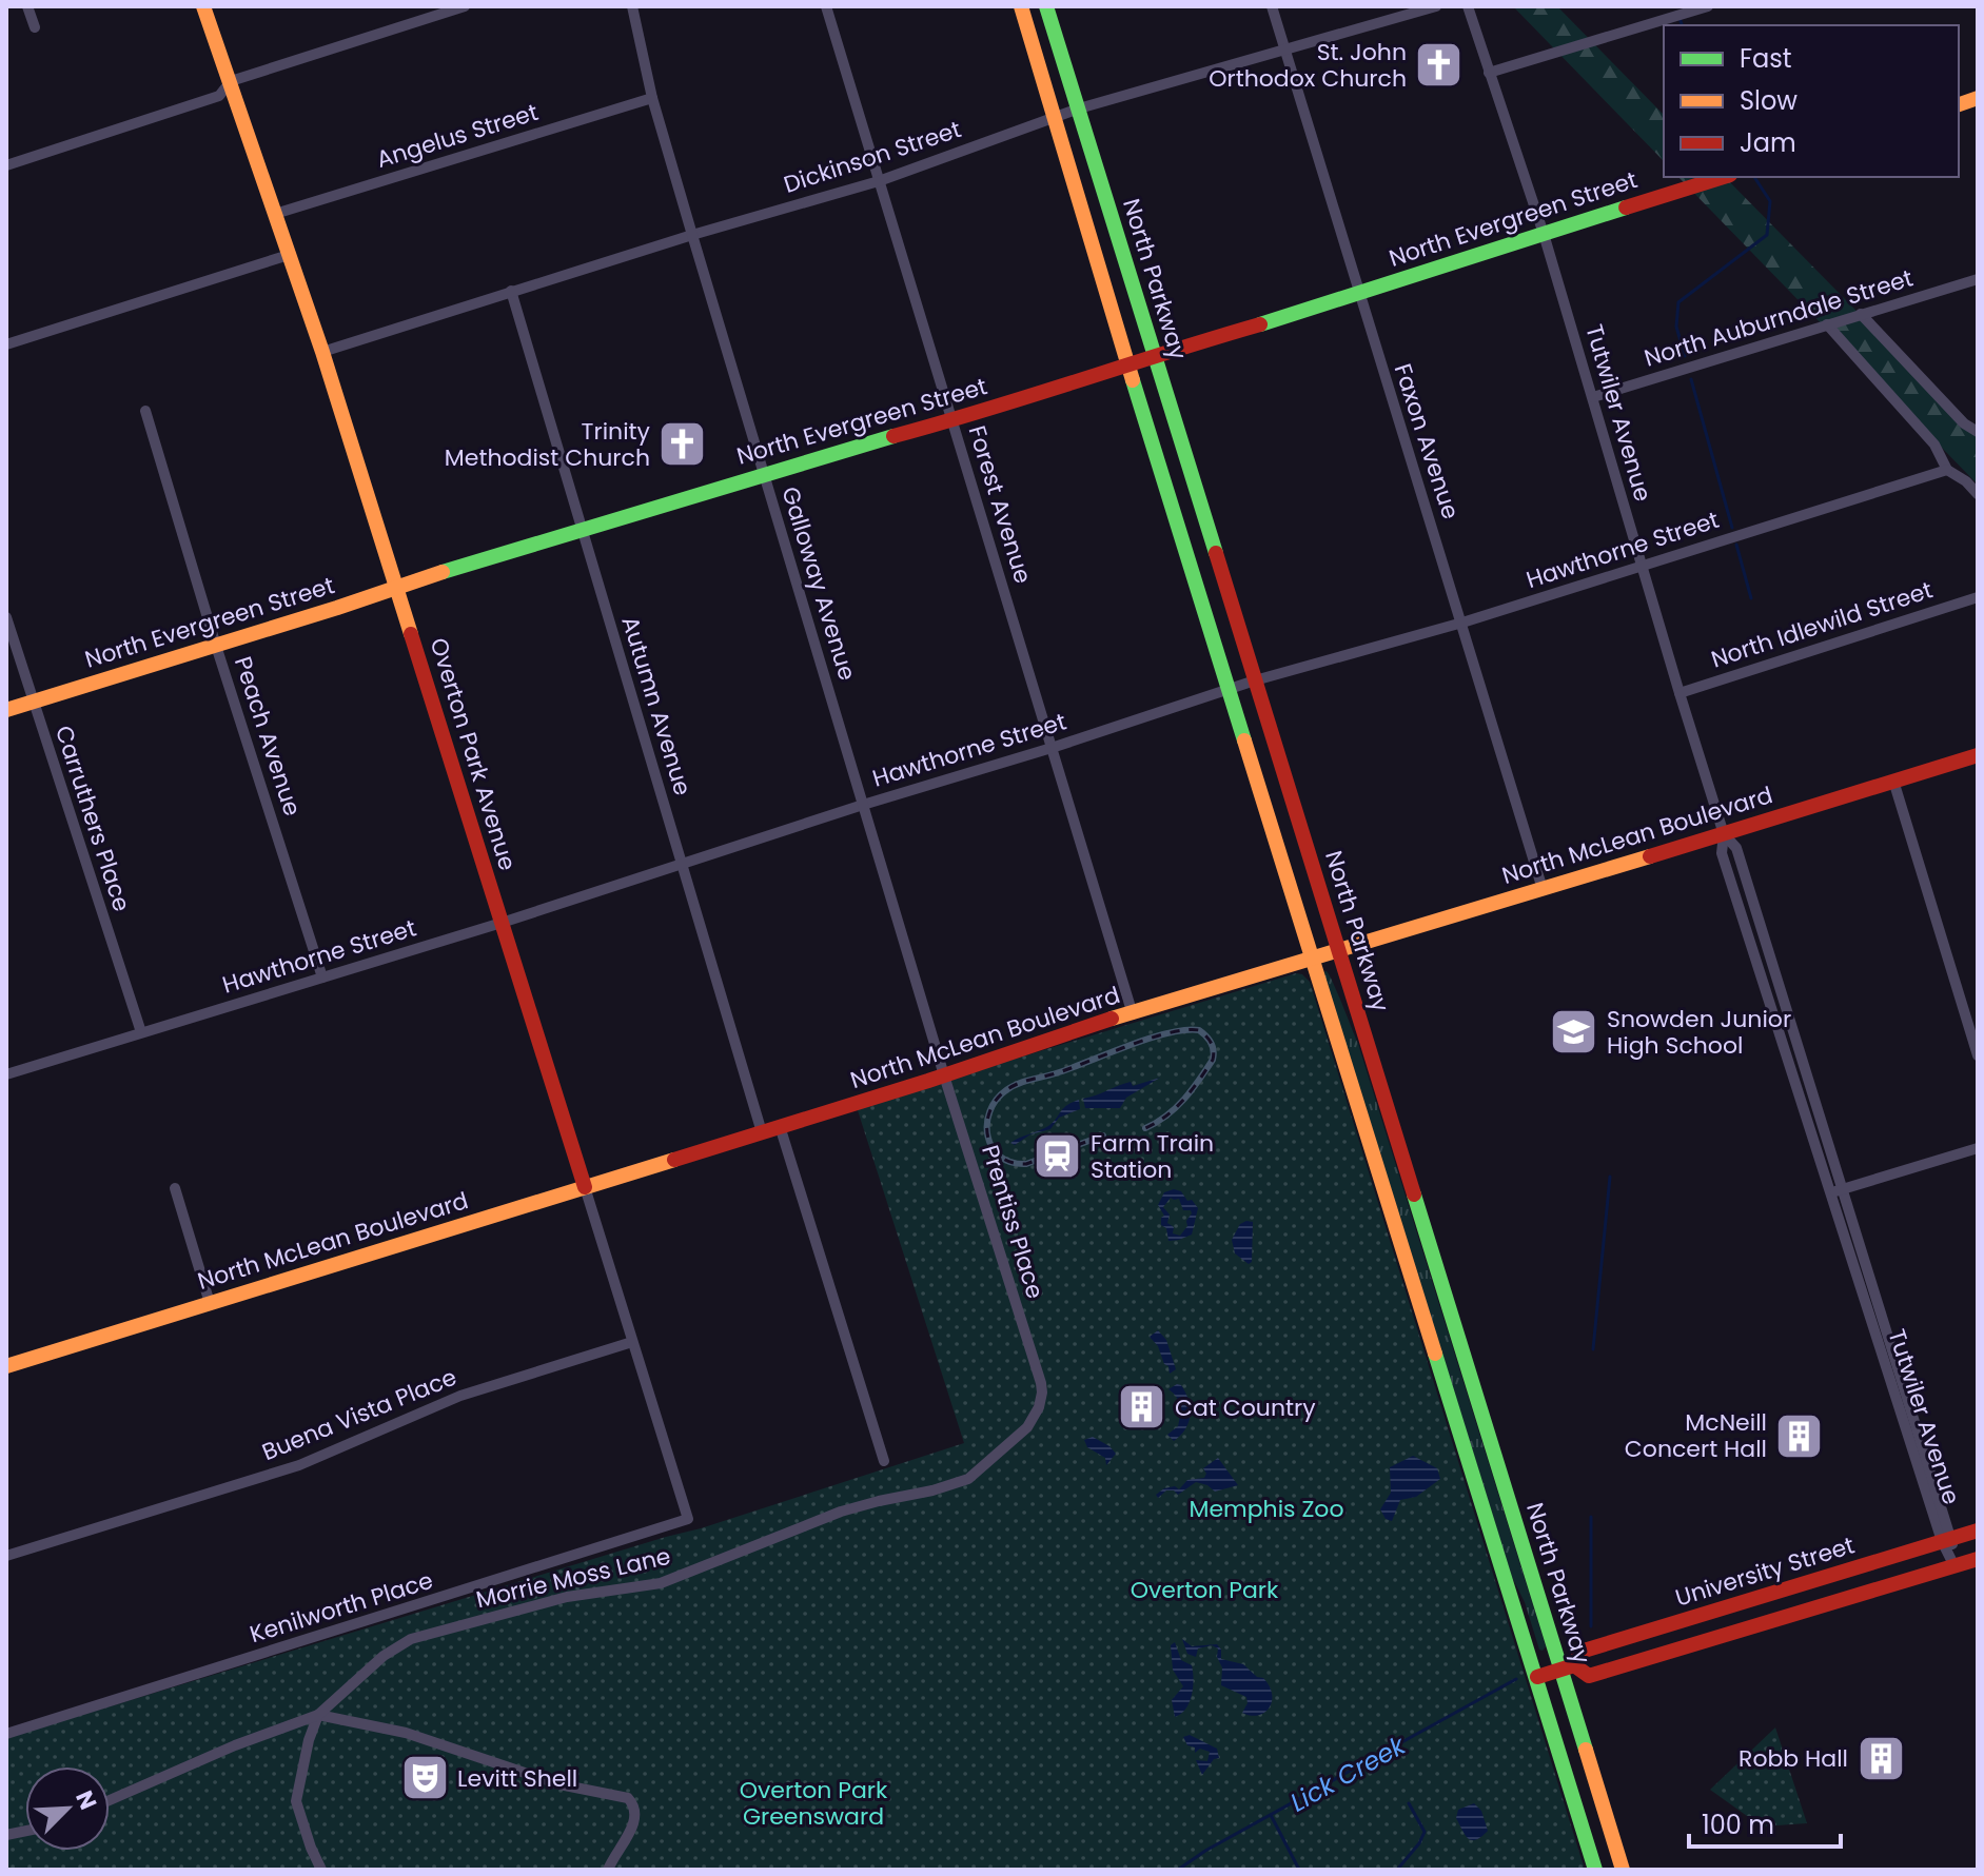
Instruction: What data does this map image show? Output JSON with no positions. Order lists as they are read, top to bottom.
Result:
{
  "streets": {
    "main road": [
      "North Evergreen Street",
      "North Parkway",
      "Overton Park Avenue",
      "North McLean Boulevard",
      "University Street"
    ],
    "street": [
      "Angelus Street",
      "Dickinson Street",
      "North Auburndale Street",
      "Tutwiler Avenue",
      "Faxon Avenue",
      "Forest Avenue",
      "Hawthorne Street",
      "Galloway Avenue",
      "North Idlewild Street",
      "Autumn Avenue",
      "Peach Avenue",
      "Carruthers Place",
      "Prentiss Place",
      "Buena Vista Place",
      "Morrie Moss Lane",
      "Kenilworth Place"
    ]
  },
  "crossings": [
    ["Angelus Street", "Galloway Avenue"],
    ["Angelus Street", "Overton Park Avenue"],
    ["Dickinson Street", "North Parkway"],
    ["Dickinson Street", "Faxon Avenue"],
    ["Dickinson Street", "Forest Avenue"],
    ["Dickinson Street", "Galloway Avenue"],
    ["Dickinson Street", "Autumn Avenue"],
    ["Dickinson Street", "Overton Park Avenue"],
    ["North Evergreen Street", "North Parkway"],
    ["North Evergreen Street", "Tutwiler Avenue"],
    ["North Evergreen Street", "Faxon Avenue"],
    ["North Evergreen Street", "Forest Avenue"],
    ["North Evergreen Street", "Galloway Avenue"],
    ["North Evergreen Street", "Autumn Avenue"],
    ["North Evergreen Street", "Peach Avenue"],
    ["North Evergreen Street", "Overton Park Avenue"],
    ["North Evergreen Street", "Carruthers Place"],
    ["North Parkway", "Hawthorne Street"],
    ["North Parkway", "North McLean Boulevard"],
    ["North Parkway", "University Street"],
    ["North Auburndale Street", "Tutwiler Avenue"],
    ["Tutwiler Avenue", "Hawthorne Street"],
    ["Tutwiler Avenue", "North Idlewild Street"],
    ["Tutwiler Avenue", "North McLean Boulevard"],
    ["Tutwiler Avenue", "University Street"],
    ["Faxon Avenue", "Hawthorne Street"],
    ["Faxon Avenue", "North McLean Boulevard"],
    ["Forest Avenue", "Hawthorne Street"],
    ["Forest Avenue", "North McLean Boulevard"],
    ["Hawthorne Street", "Galloway Avenue"],
    ["Hawthorne Street", "Autumn Avenue"],
    ["Hawthorne Street", "Peach Avenue"],
    ["Hawthorne Street", "Overton Park Avenue"],
    ["Hawthorne Street", "Carruthers Place"],
    ["Galloway Avenue", "North McLean Boulevard"],
    ["Galloway Avenue", "Prentiss Place"],
    ["Autumn Avenue", "North McLean Boulevard"],
    ["Overton Park Avenue", "North McLean Boulevard"],
    ["Overton Park Avenue", "Buena Vista Place"],
    ["Overton Park Avenue", "Kenilworth Place"],
    ["North McLean Boulevard", "Prentiss Place"],
    ["Prentiss Place", "Morrie Moss Lane"]
  ],
  "water": ["Lick Creek"],
  "parks": ["Memphis Zoo", "Overton Park", "Overton Park Greensward"],
  "places": {
    "church": ["St. John Orthodox Church", "Trinity Methodist Church"],
    "school or university": ["Snowden Junior High School"],
    "station": ["Farm Train Station"],
    "building": ["Cat Country", "McNeill Concert Hall", "Robb Hall"],
    "theatre": ["Levitt Shell"]
  },
  "legend": ["Fast", "Slow", "Jam"],
  "scale_bar": "100 m",
  "north": "top right"
}
